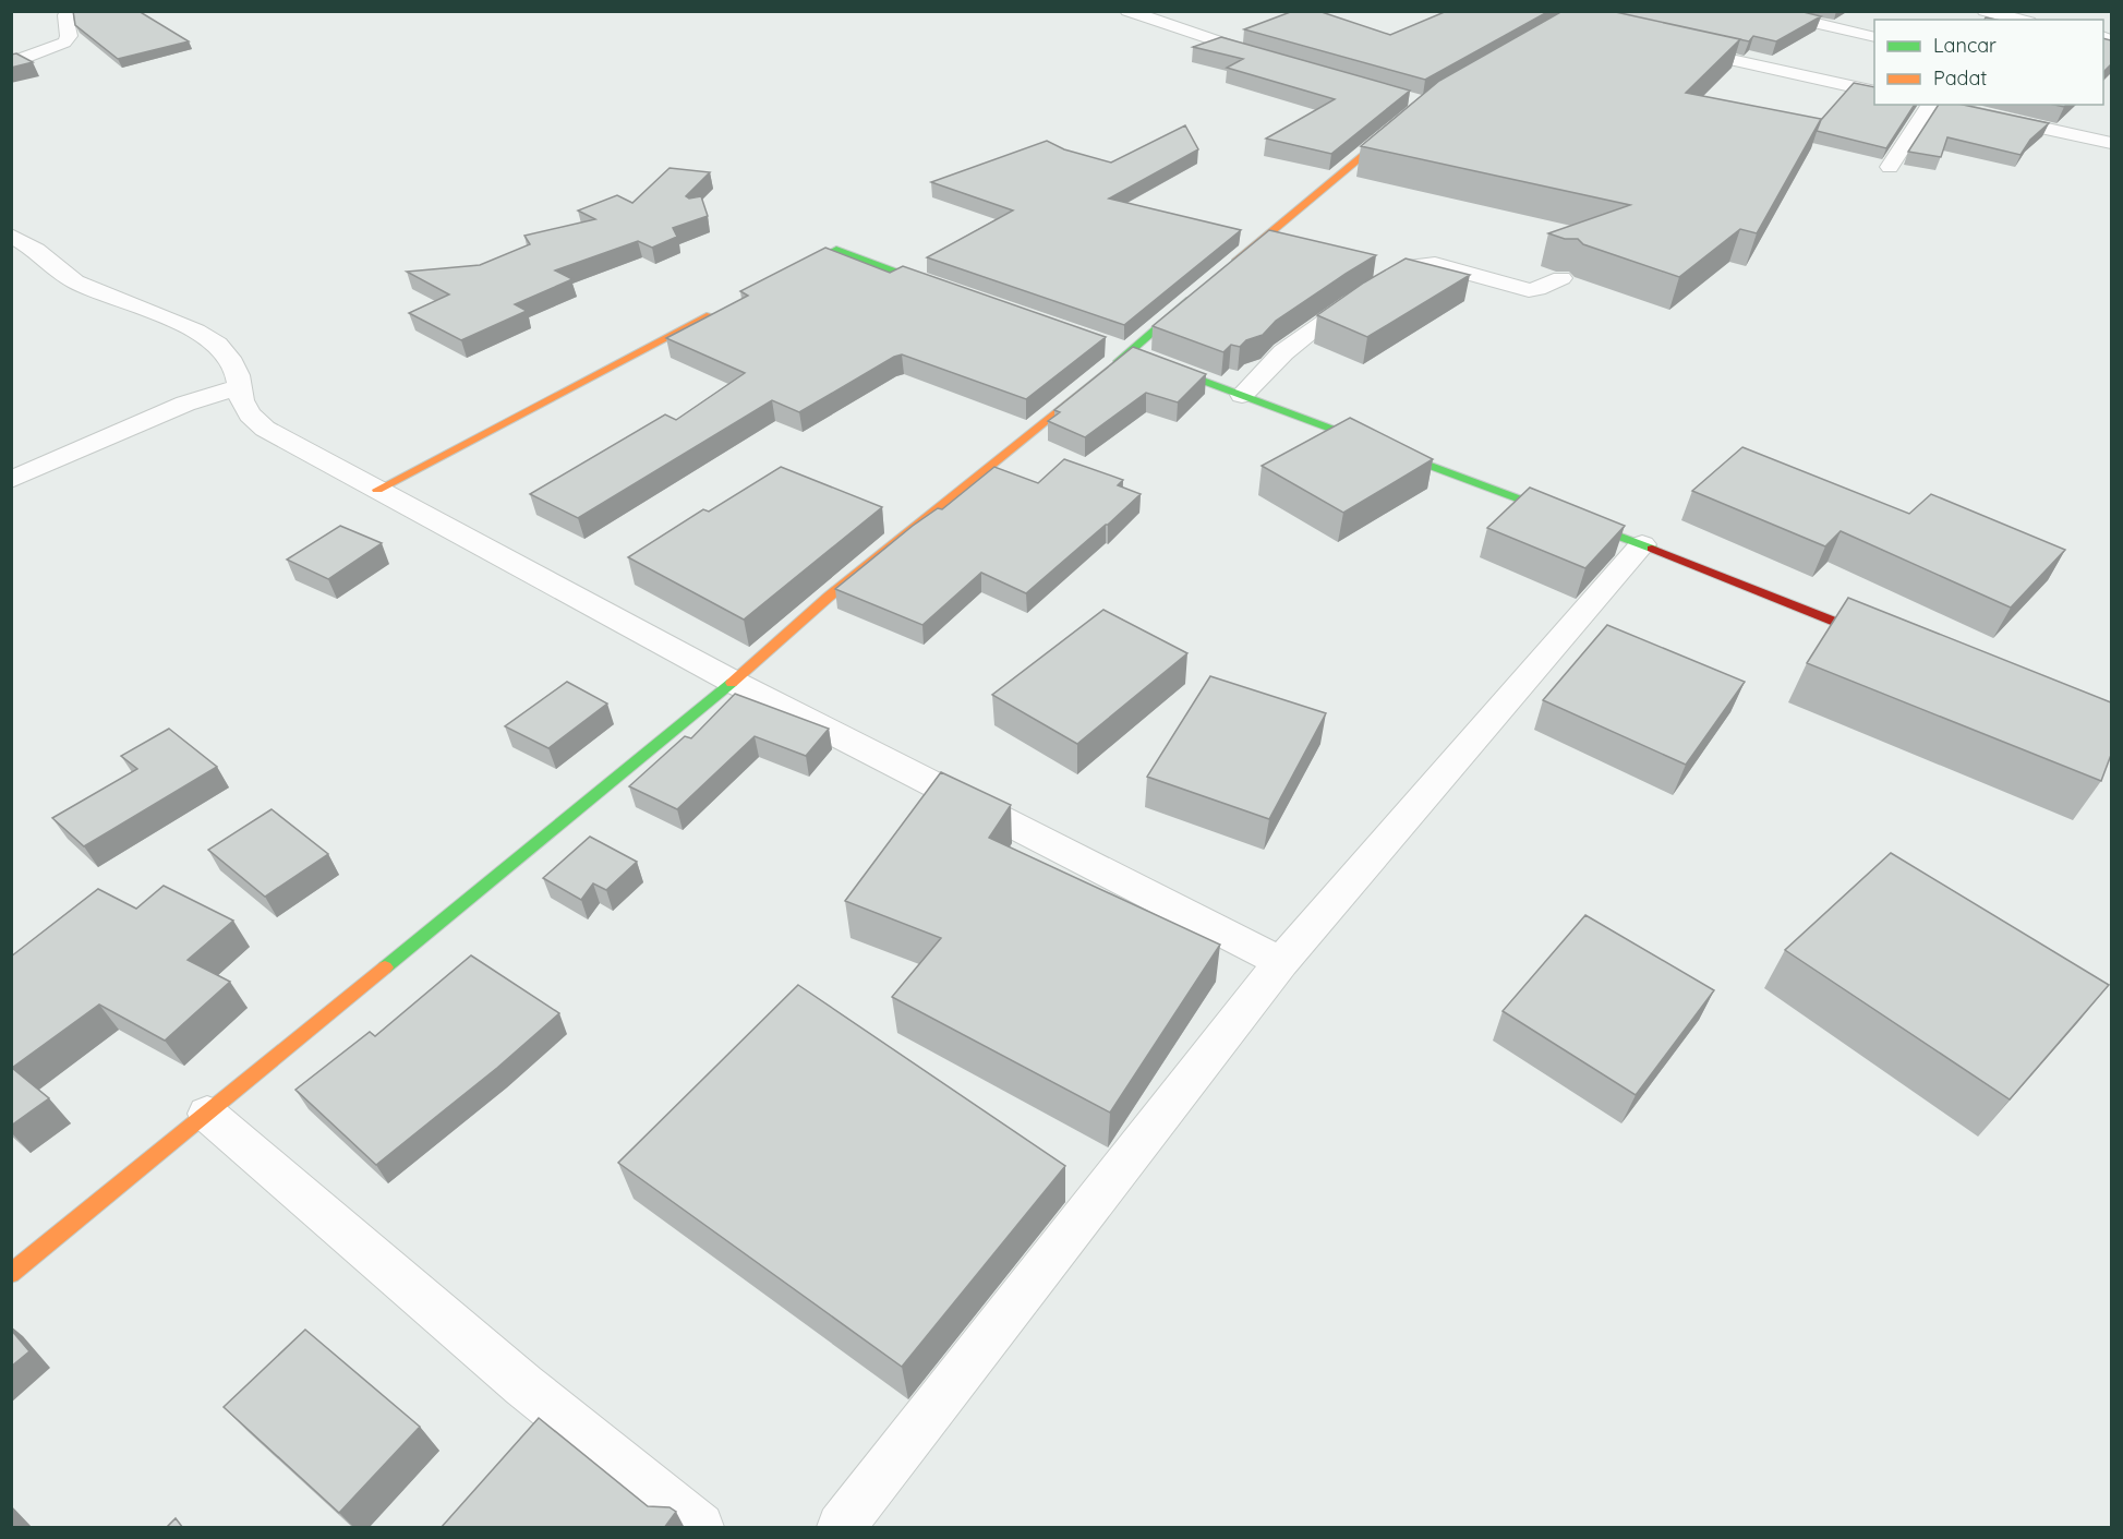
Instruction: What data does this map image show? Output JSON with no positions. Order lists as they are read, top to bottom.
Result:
{
  "legend": ["Lancar", "Padat"]
}
